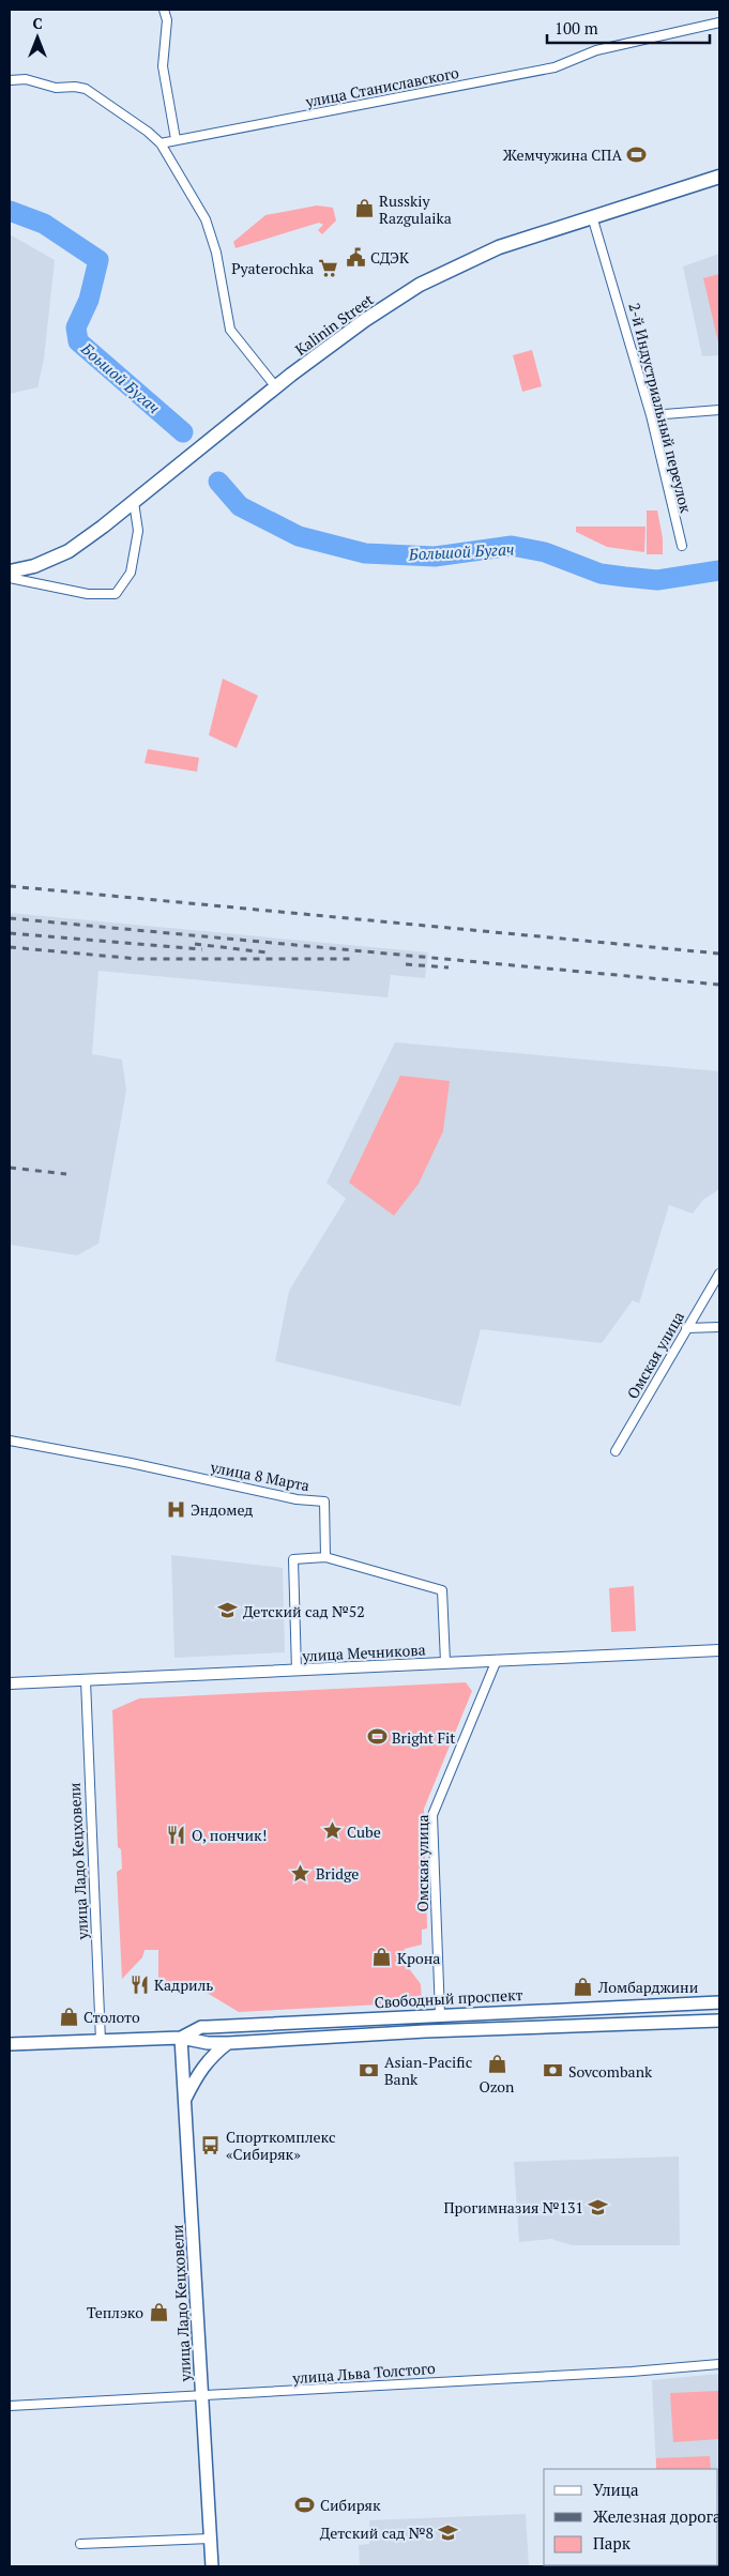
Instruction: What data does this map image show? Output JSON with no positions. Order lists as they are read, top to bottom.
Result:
{
  "streets": {
    "main road": ["Kalinin Street", "улица Ладо Кецховели", "Свободный проспект"],
    "street": [
      "улица Станиславского",
      "2-й Индустриальный переулок",
      "Омская улица",
      "улица 8 Марта",
      "улица Мечникова",
      "улица Льва Толстого"
    ]
  },
  "crossings": [
    ["Kalinin Street", "2-й Индустриальный переулок"],
    ["Омская улица", "улица Мечникова"],
    ["Омская улица", "Свободный проспект"],
    ["улица Мечникова", "улица Ладо Кецховели"],
    ["улица Ладо Кецховели", "Свободный проспект"],
    ["улица Ладо Кецховели", "улица Льва Толстого"]
  ],
  "water": ["Боьшой Бугач", "Большой Бугач"],
  "places": {
    "sports": ["Жемчужина СПА", "Bright Fit", "Сибиряк"],
    "shop": [
      "Russkiy Razgulaika",
      "Крона",
      "Ломбарджини",
      "Столото",
      "Ozon",
      "Теплэко"
    ],
    "public building": ["СДЭК"],
    "supermarket": ["Pyaterochka"],
    "hospital": ["Эндомед"],
    "school or university": ["Детский сад №52", "Прогимназия №131", "Детский сад №8"],
    "place": ["Cube", "Bridge"],
    "restaurant": ["О, пончик!", "Кадриль"],
    "bank": ["Asian-Pacific Bank", "Sovcombank"],
    "bus stop": ["Спорткомплекс «Сибиряк»"]
  },
  "legend": ["Улица", "Железная дорога", "Парк"],
  "scale_bar": "100 m",
  "north": "top"
}
